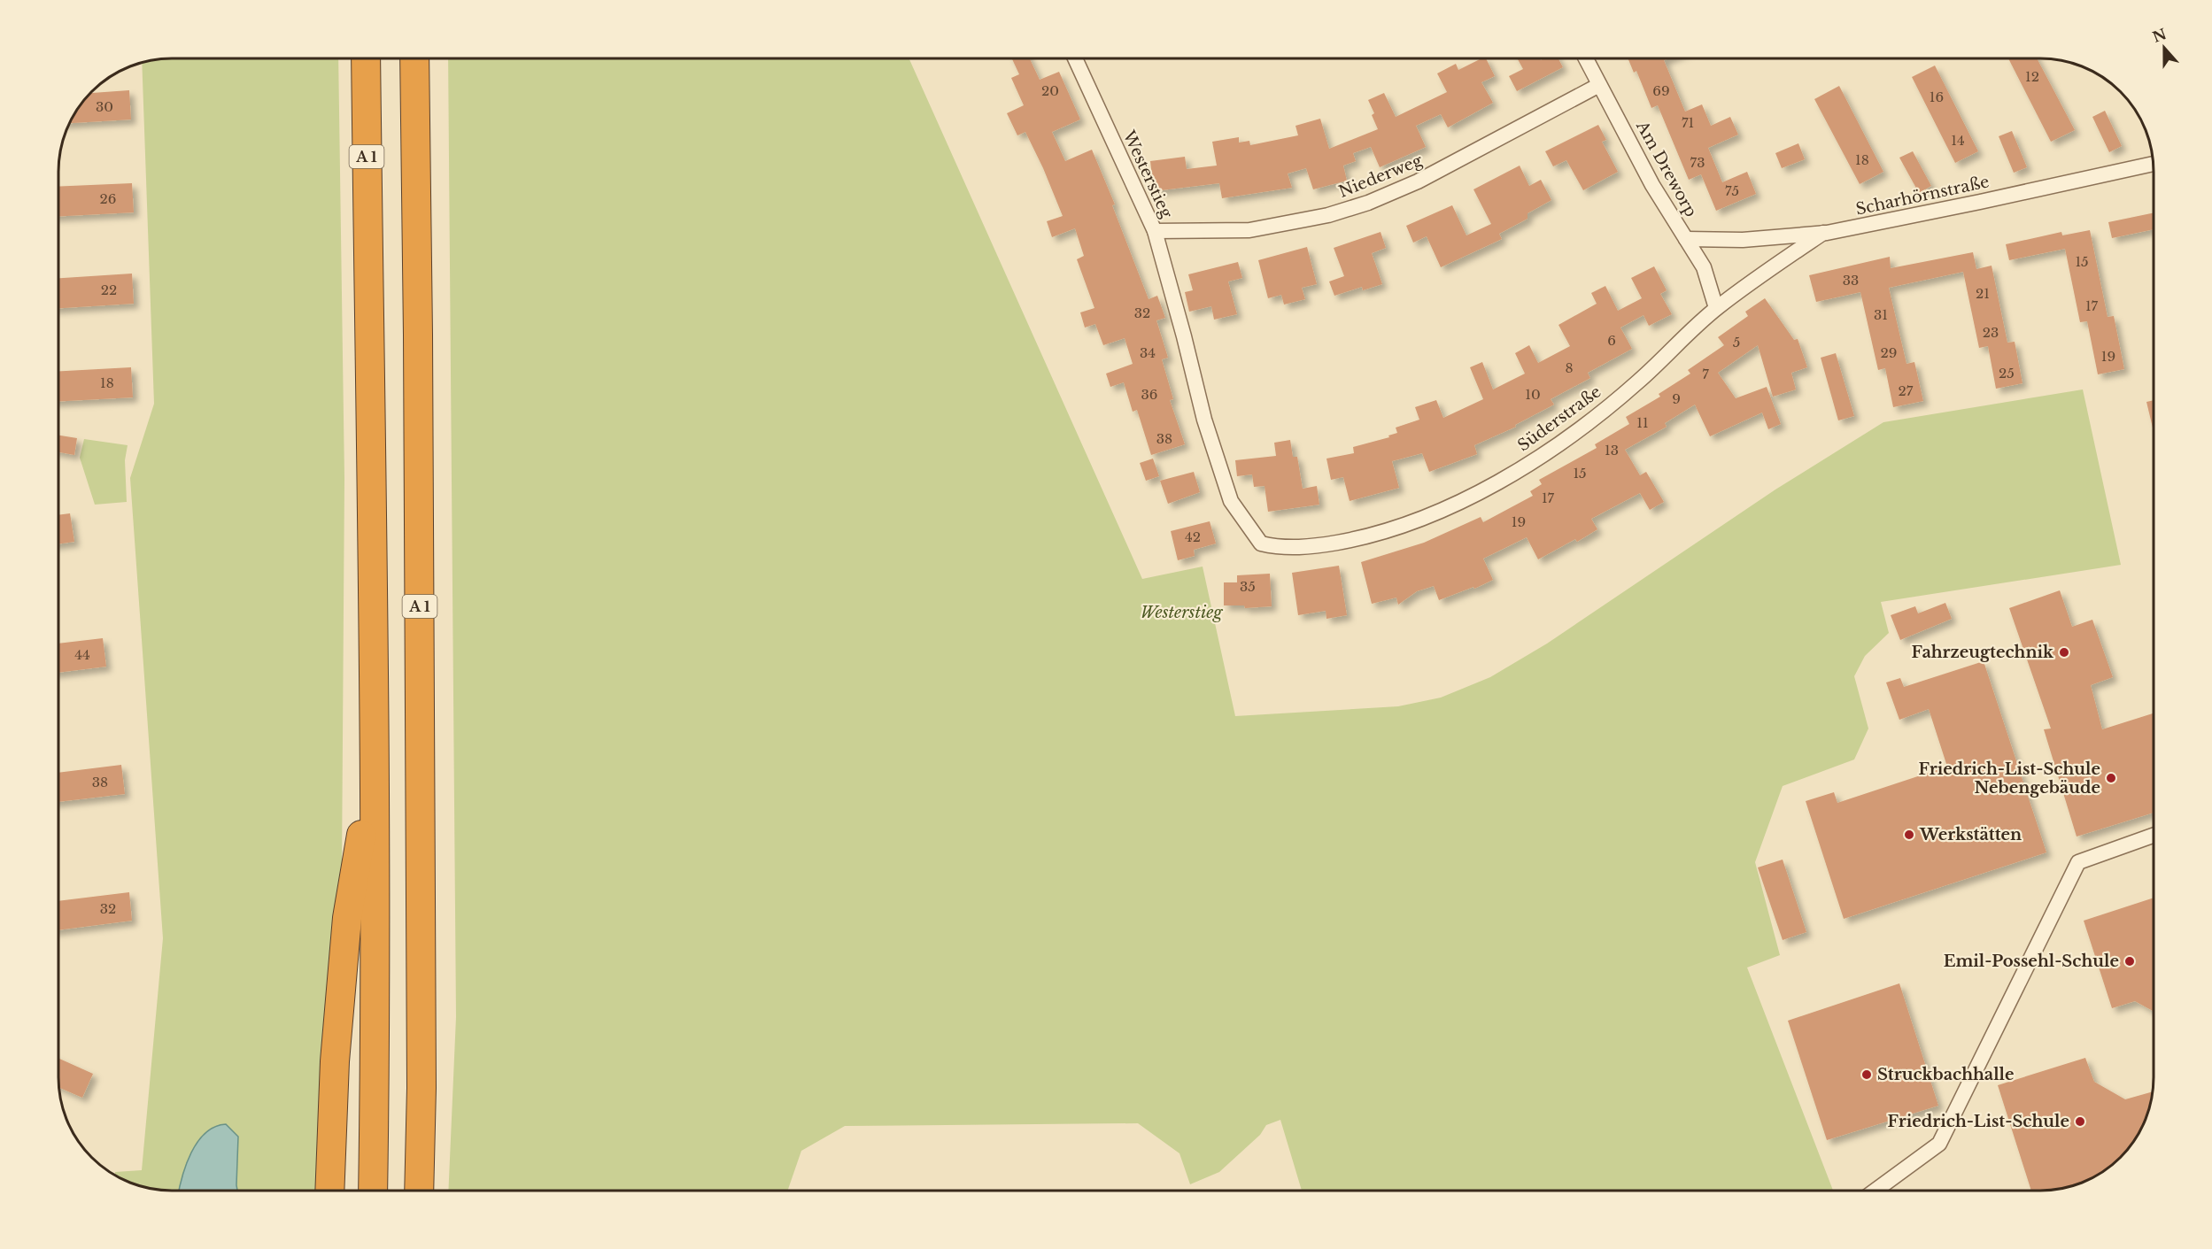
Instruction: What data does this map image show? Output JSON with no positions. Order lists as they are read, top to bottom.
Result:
{
  "streets": {
    "highway": ["A 1"],
    "street": [
      "Am Dreworp",
      "Westerstieg",
      "Niederweg",
      "Scharhörnstraße",
      "Süderstraße"
    ]
  },
  "crossings": [
    ["Am Dreworp", "Niederweg"],
    ["Am Dreworp", "Scharhörnstraße"],
    ["Am Dreworp", "Süderstraße"],
    ["Westerstieg", "Niederweg"],
    ["Westerstieg", "Süderstraße"],
    ["Scharhörnstraße", "Süderstraße"]
  ],
  "parks": ["Westerstieg"],
  "places": [
    "Fahrzeugtechnik",
    "Friedrich-List-Schule Nebengebäude",
    "Werkstätten",
    "Emil-Possehl-Schule",
    "Struckbachhalle",
    "Friedrich-List-Schule"
  ],
  "house_numbers": [
    "12",
    "20",
    "69",
    "16",
    "30",
    "71",
    "14",
    "18",
    "73",
    "75",
    "26",
    "15",
    "33",
    "22",
    "21",
    "17",
    "32",
    "31",
    "23",
    "6",
    "5",
    "34",
    "29",
    "19",
    "8",
    "25",
    "7",
    "18",
    "27",
    "36",
    "10",
    "9",
    "11",
    "38",
    "13",
    "15",
    "17",
    "19",
    "42",
    "35",
    "44",
    "38",
    "32"
  ],
  "north": "top"
}
